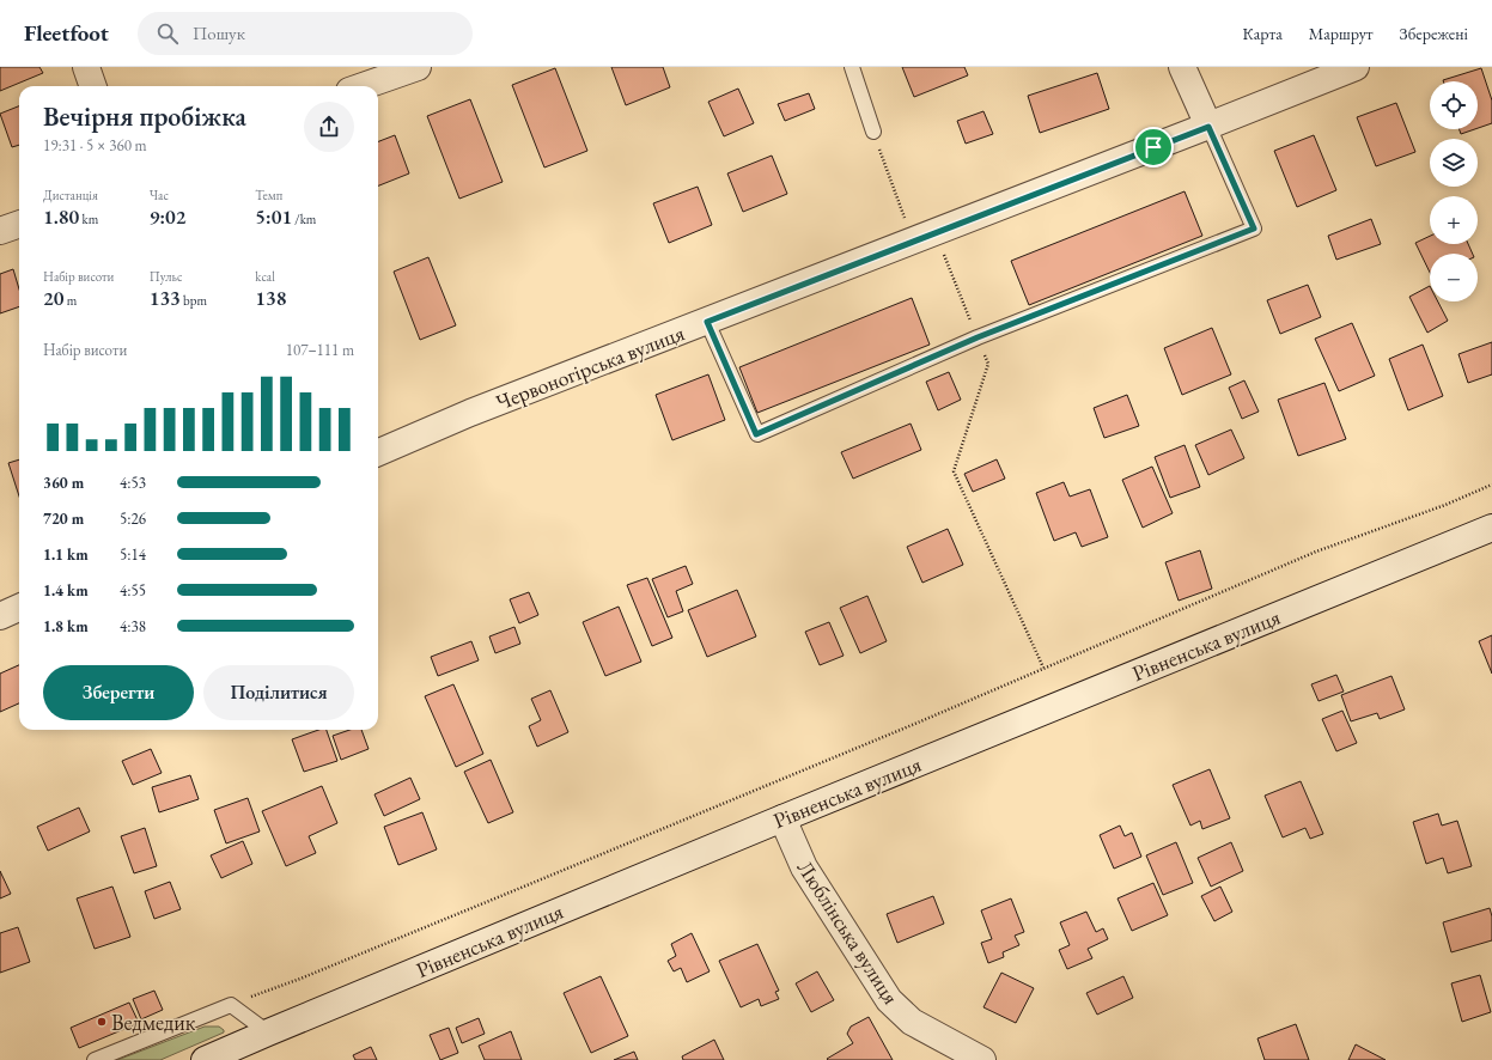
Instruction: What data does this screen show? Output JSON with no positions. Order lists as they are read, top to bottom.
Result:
{
  "streets": {
    "street": ["Червоногірська вулиця", "Рівненська вулиця", "Люблінська вулиця"]
  },
  "crossings": [
    ["Рівненська вулиця", "Люблінська вулиця"]
  ],
  "places": ["Ведмедик"],
  "page": {
    "header": "Fleetfoot",
    "search": "Пошук",
    "nav": ["Карта", "Маршрут", "Збережені"],
    "map_buttons": ["+", "−"],
    "heading": ["Вечірня пробіжка", "19:31 · 5 × 360 m"],
    "stats": [
      ["Дистанція", "1.80 km"],
      ["Час", "9:02"],
      ["Темп", "5:01 /km"],
      ["Набір висоти", "20 m"],
      ["Пульс", "133 bpm"],
      ["kcal", "138"]
    ],
    "chart": ["Набір висоти", "107–111 m"],
    "list": [
      {
        "name": "360 m",
        "note": "4:53"
      },
      {
        "name": "720 m",
        "note": "5:26"
      },
      {
        "name": "1.1 km",
        "note": "5:14"
      },
      {
        "name": "1.4 km",
        "note": "4:55"
      },
      {
        "name": "1.8 km",
        "note": "4:38"
      }
    ],
    "buttons": ["Зберегти", "Поділитися"]
  }
}
